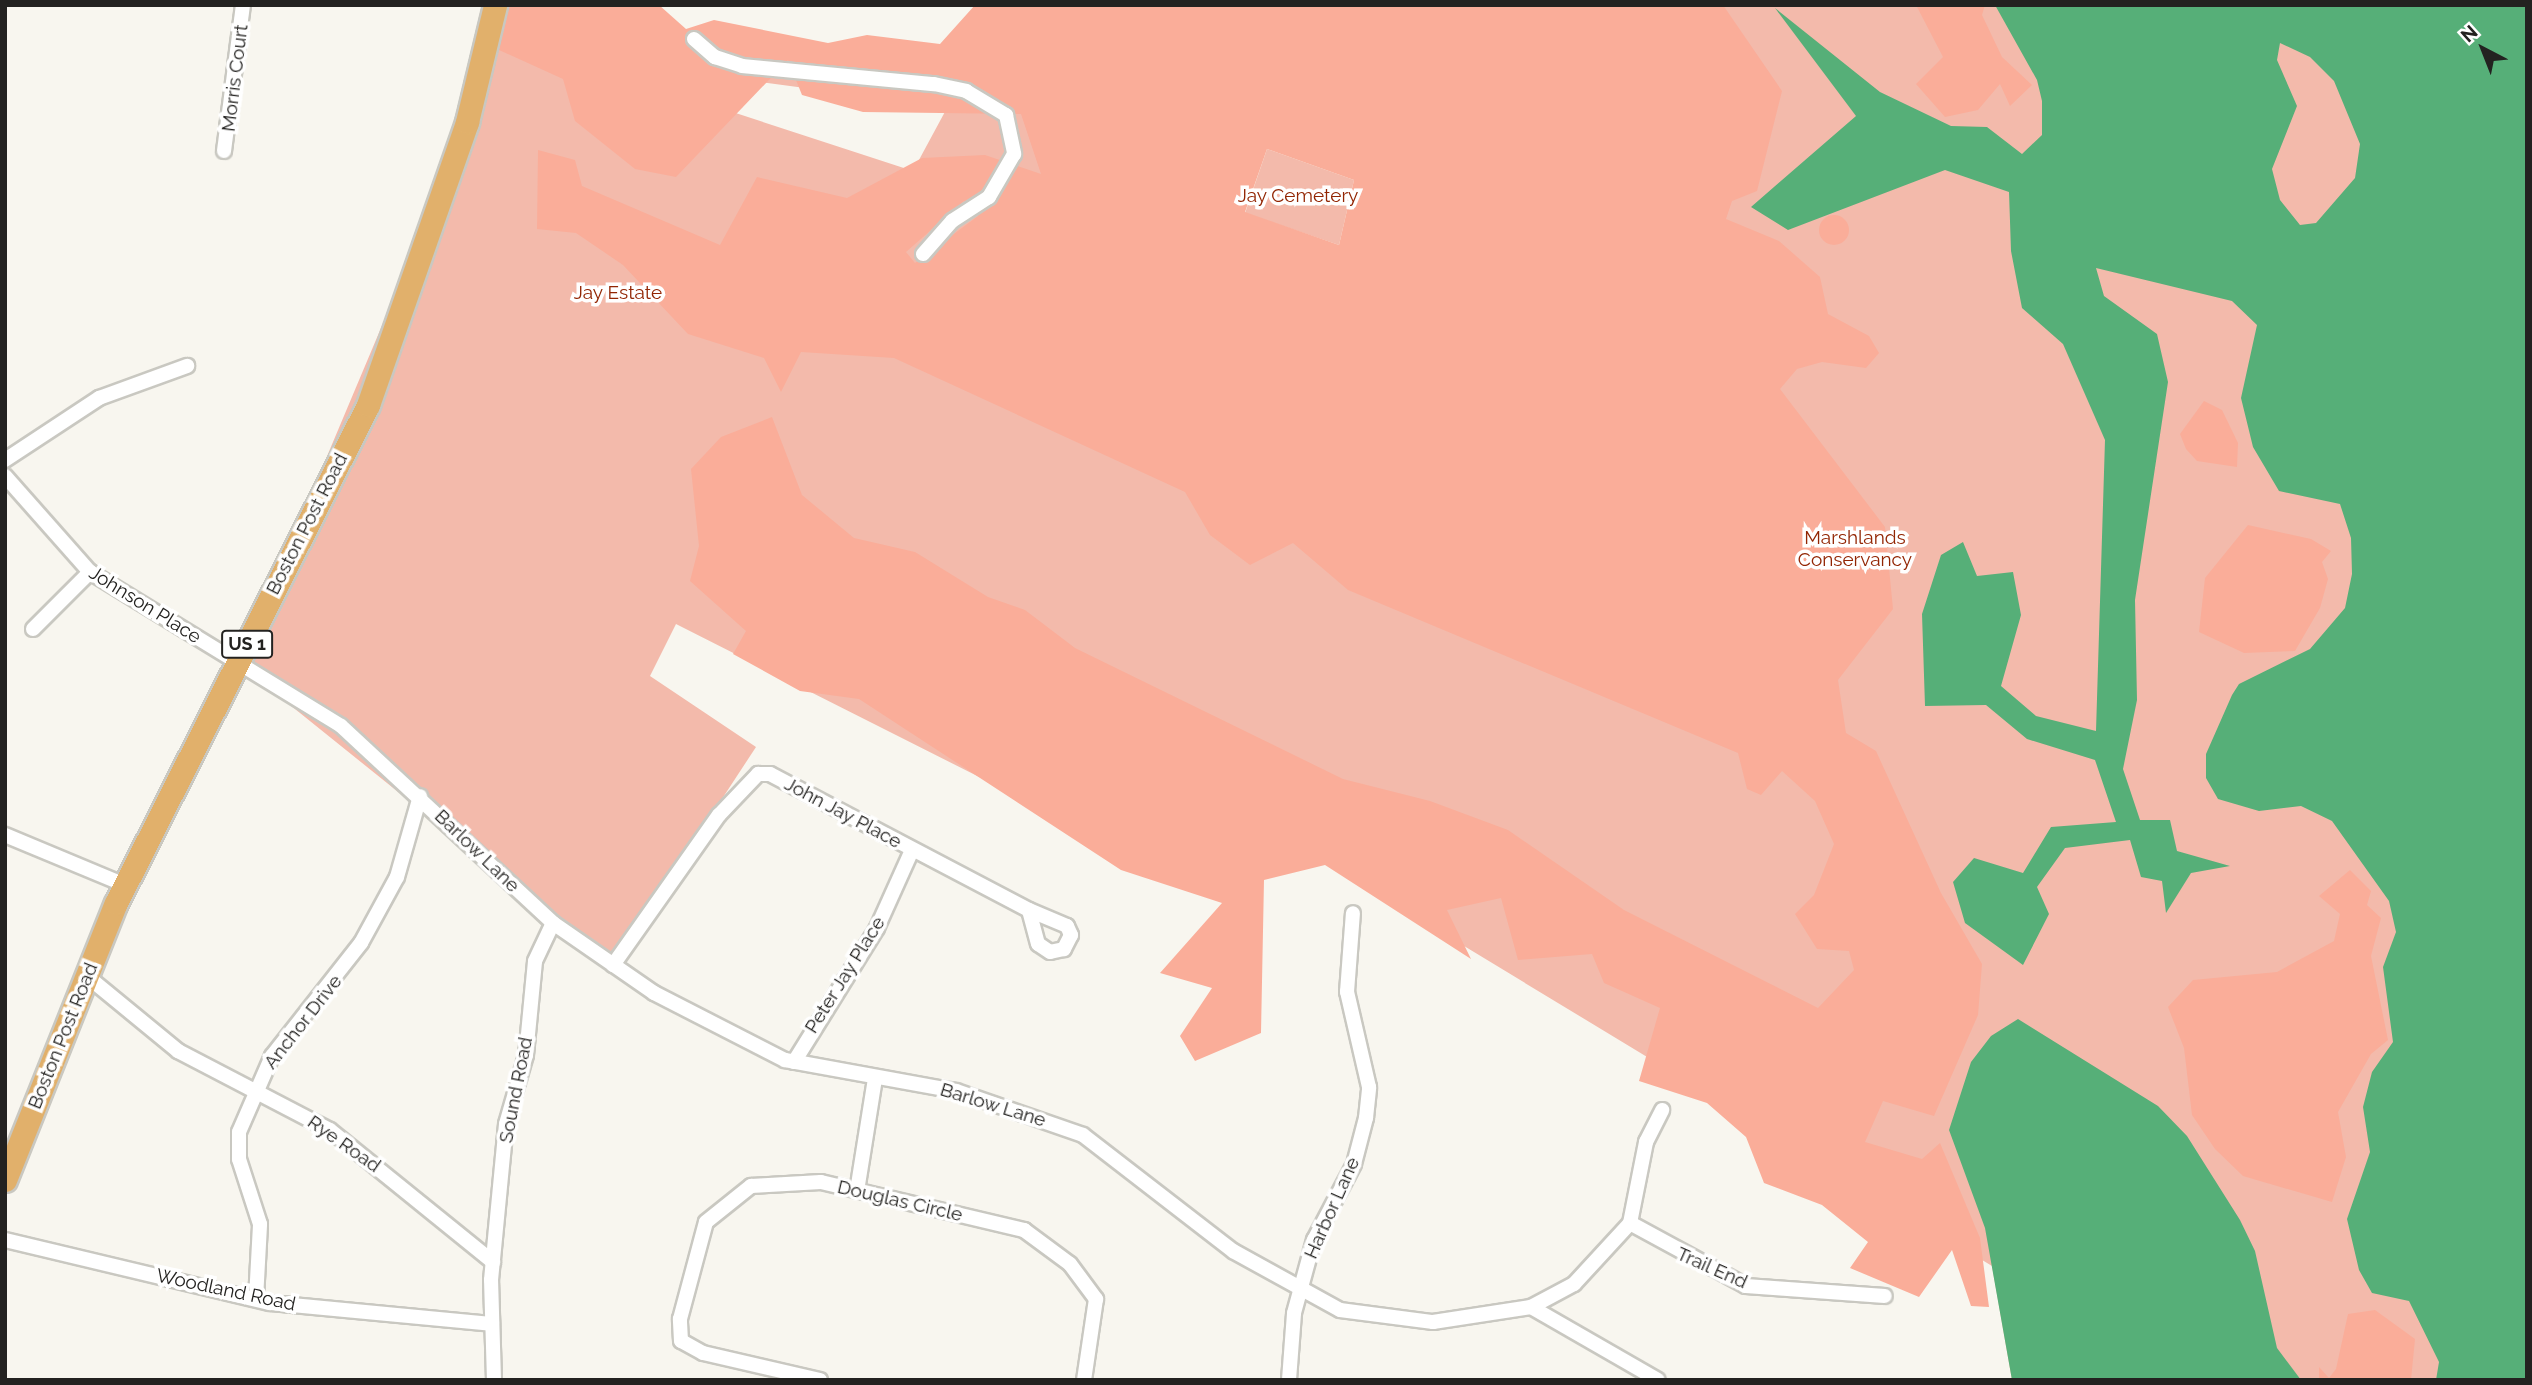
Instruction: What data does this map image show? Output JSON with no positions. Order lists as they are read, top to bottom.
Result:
{
  "streets": {
    "main road": ["Boston Post Road", "US 1"],
    "street": [
      "Morris Court",
      "Johnson Place",
      "John Jay Place",
      "Barlow Lane",
      "Peter Jay Place",
      "Anchor Drive",
      "Sound Road",
      "Rye Road",
      "Douglas Circle",
      "Harbor Lane",
      "Trail End",
      "Woodland Road"
    ]
  },
  "crossings": [
    ["Boston Post Road", "Johnson Place"],
    ["Boston Post Road", "Barlow Lane"],
    ["Boston Post Road", "Rye Road"],
    ["Johnson Place", "Barlow Lane"],
    ["John Jay Place", "Barlow Lane"],
    ["John Jay Place", "Peter Jay Place"],
    ["Barlow Lane", "Peter Jay Place"],
    ["Barlow Lane", "Anchor Drive"],
    ["Barlow Lane", "Sound Road"],
    ["Barlow Lane", "Harbor Lane"],
    ["Barlow Lane", "Trail End"],
    ["Anchor Drive", "Rye Road"],
    ["Anchor Drive", "Woodland Road"],
    ["Sound Road", "Rye Road"]
  ],
  "parks": ["Jay Cemetery", "Jay Estate", "Marshlands Conservancy"],
  "north": "top left"
}
